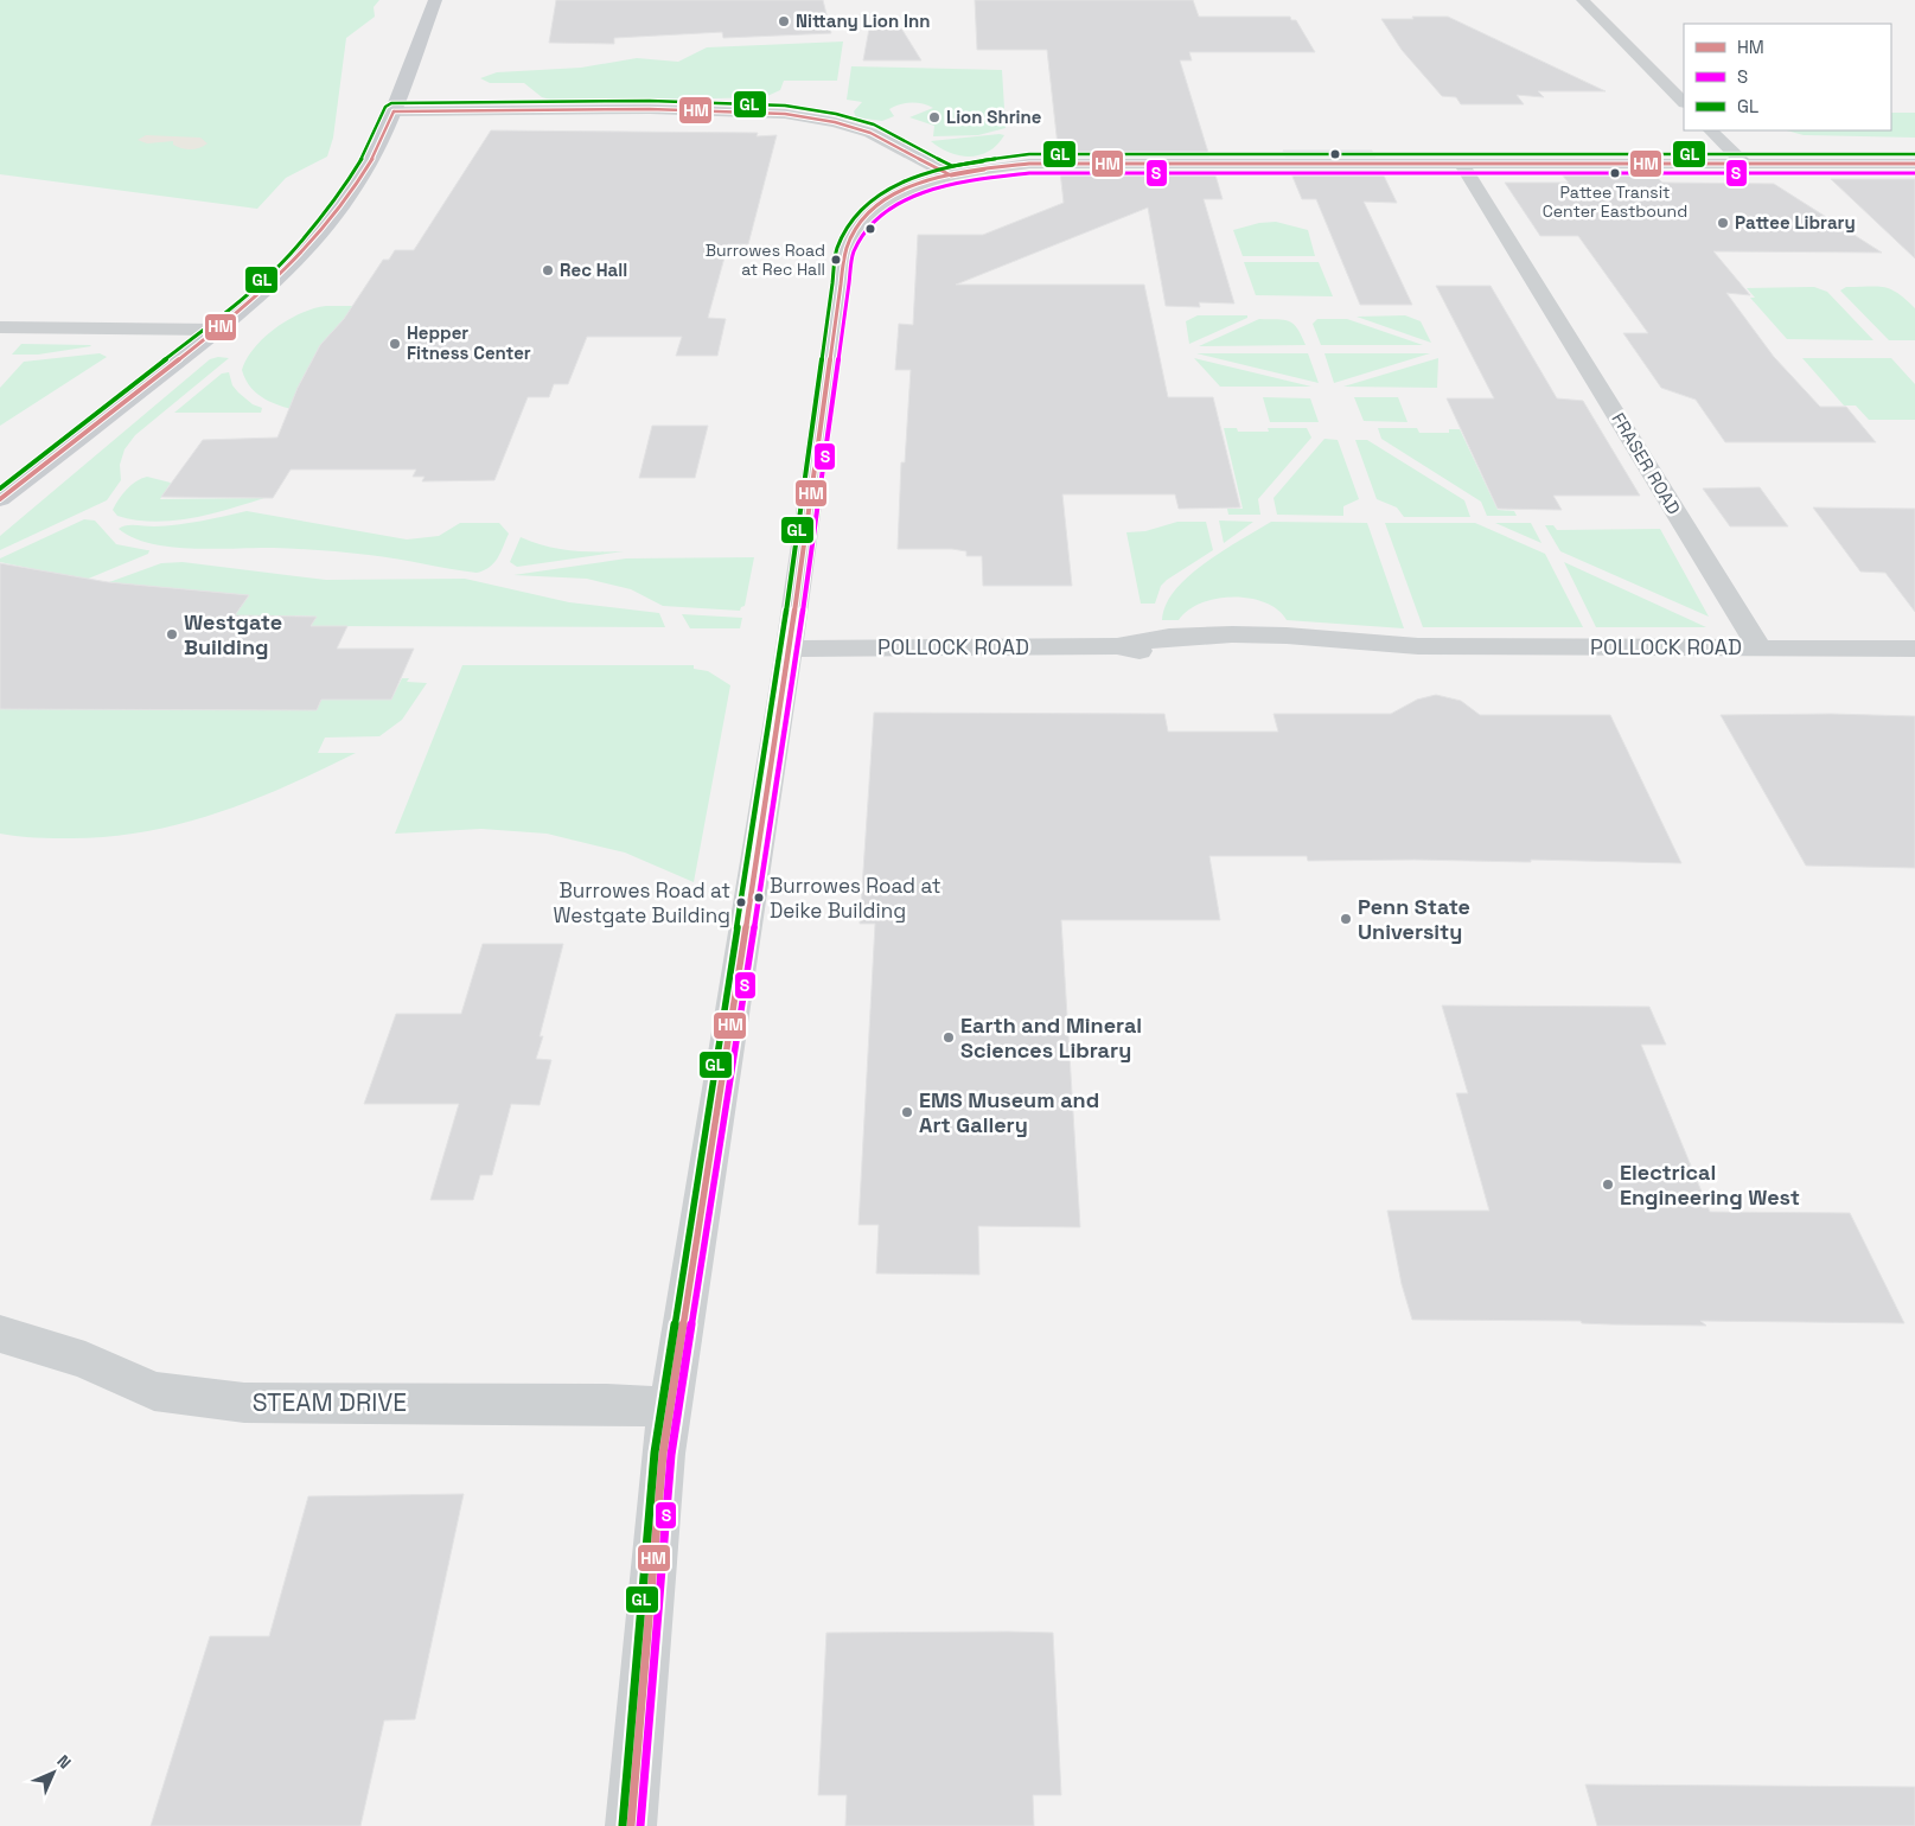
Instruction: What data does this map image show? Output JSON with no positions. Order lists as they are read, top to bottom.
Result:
{
  "streets": {
    "street": ["FRASER ROAD", "POLLOCK ROAD", "STEAM DRIVE"]
  },
  "crossings": [
    ["FRASER ROAD", "POLLOCK ROAD"]
  ],
  "places": [
    "Nittany Lion Inn",
    "Lion Shrine",
    "Pattee Transit Center Eastbound",
    "Pattee Library",
    "Burrowes Road at Rec Hall",
    "Rec Hall",
    "Hepper Fitness Center",
    "Westgate Building",
    "Burrowes Road at Deike Building",
    "Burrowes Road at Westgate Building",
    "Penn State University",
    "Earth and Mineral Sciences Library",
    "EMS Museum and Art Gallery",
    "Electrical Engineering West"
  ],
  "lines": ["transit line GL", "transit line HM", "transit line S"],
  "legend": ["HM", "S", "GL"],
  "north": "top right"
}
